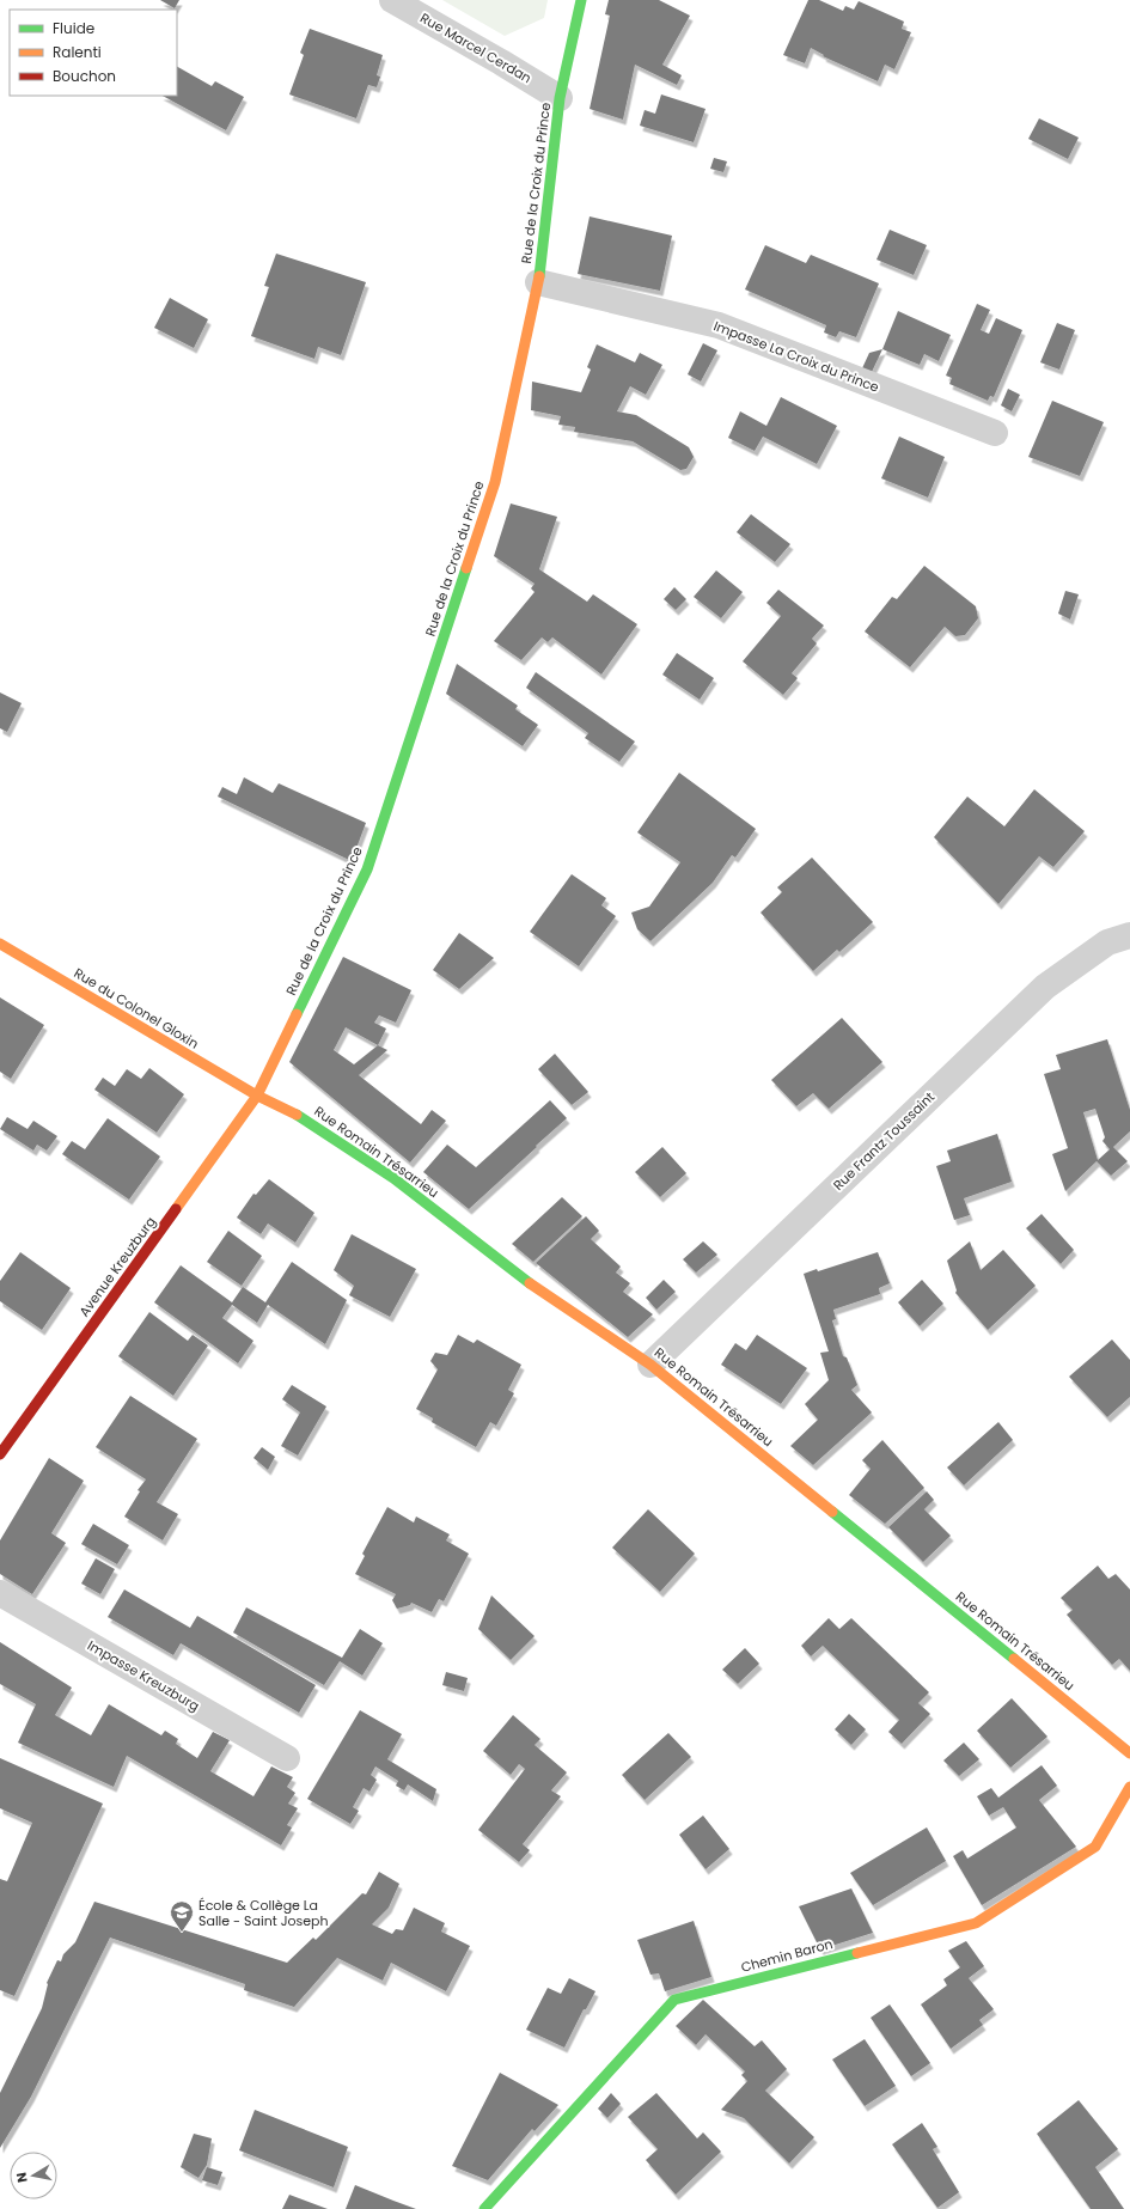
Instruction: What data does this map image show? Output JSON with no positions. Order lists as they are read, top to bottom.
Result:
{
  "streets": {
    "street": [
      "Rue Marcel Cerdan",
      "Rue de la Croix du Prince",
      "Impasse La Croix du Prince",
      "Rue du Colonel Gloxin",
      "Rue Frantz Toussaint",
      "Rue Romain Trésarrieu",
      "Avenue Kreuzburg",
      "Impasse Kreuzburg",
      "Chemin Baron"
    ]
  },
  "crossings": [
    ["Rue Marcel Cerdan", "Rue de la Croix du Prince"],
    ["Rue de la Croix du Prince", "Impasse La Croix du Prince"],
    ["Rue de la Croix du Prince", "Rue du Colonel Gloxin"],
    ["Rue de la Croix du Prince", "Rue Romain Trésarrieu"],
    ["Rue de la Croix du Prince", "Avenue Kreuzburg"],
    ["Rue du Colonel Gloxin", "Rue Romain Trésarrieu"],
    ["Rue du Colonel Gloxin", "Avenue Kreuzburg"],
    ["Rue Frantz Toussaint", "Rue Romain Trésarrieu"],
    ["Rue Romain Trésarrieu", "Avenue Kreuzburg"]
  ],
  "places": {
    "school or university": ["École & Collège La Salle - Saint Joseph"]
  },
  "legend": ["Fluide", "Ralenti", "Bouchon"],
  "north": "left"
}
